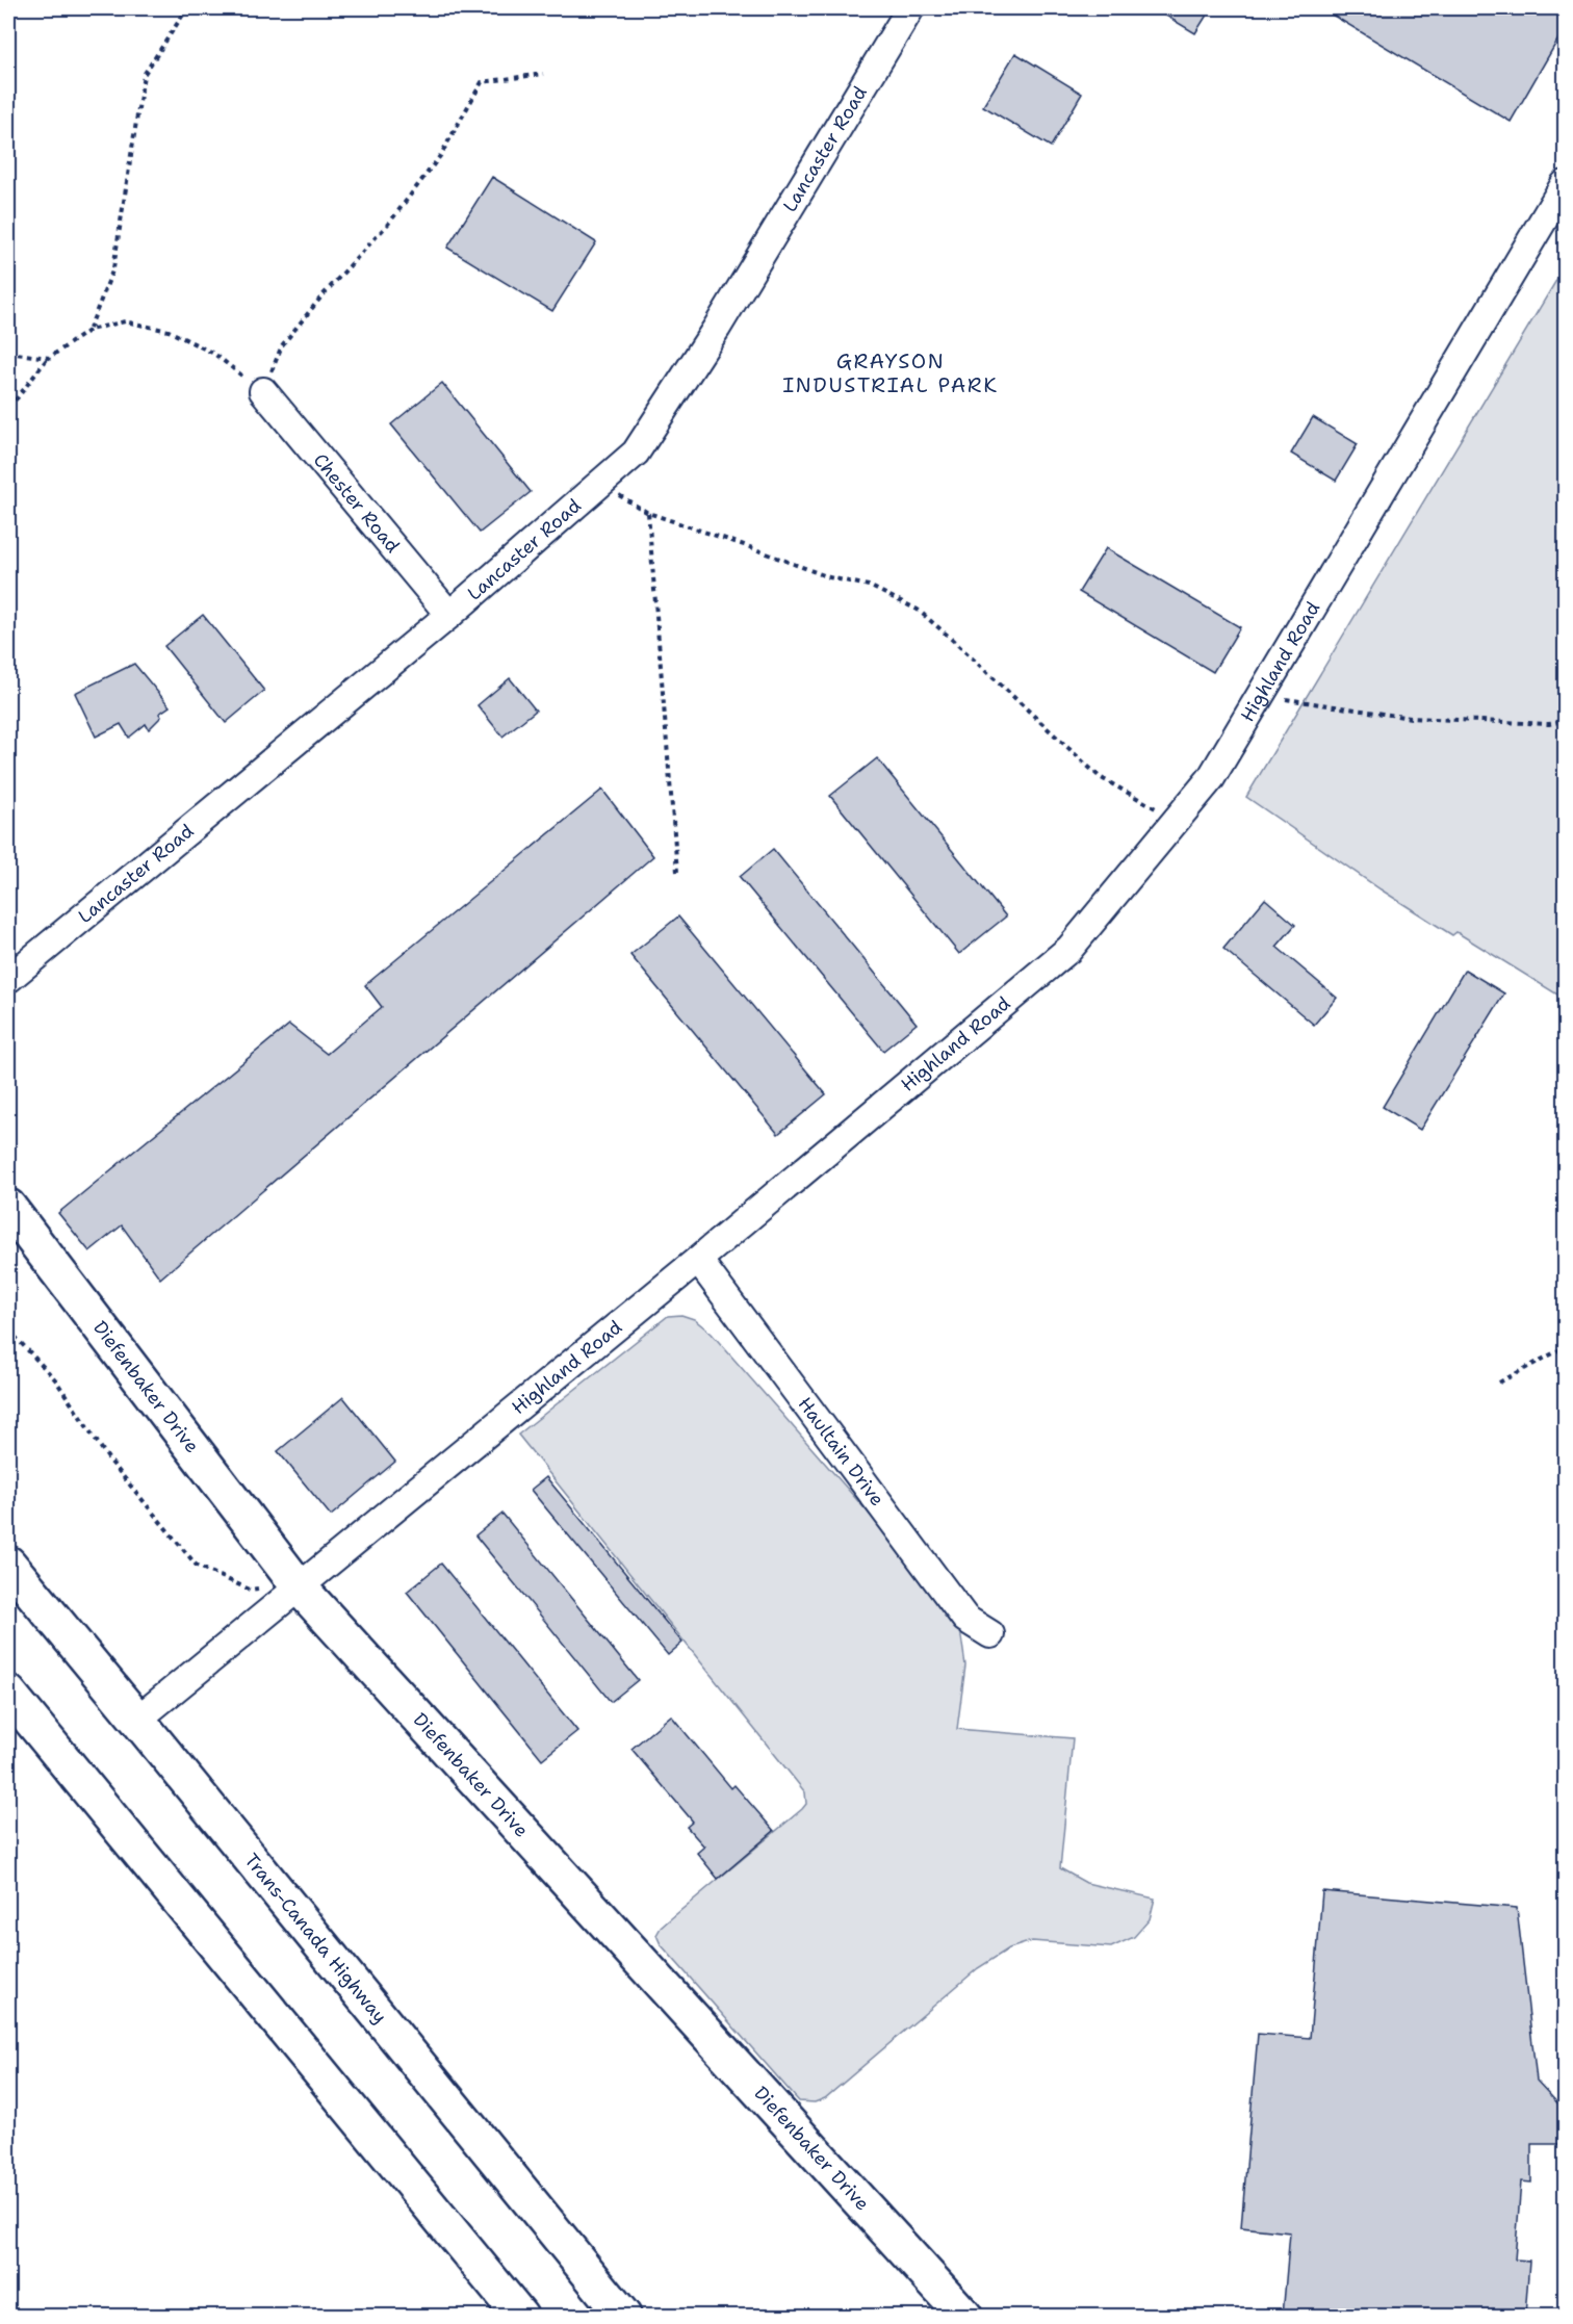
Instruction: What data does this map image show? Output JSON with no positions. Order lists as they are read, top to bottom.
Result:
{
  "streets": {
    "main road": ["Diefenbaker Drive", "Trans-Canada Highway"],
    "street": [
      "Lancaster Road",
      "Chester Road",
      "Highland Road",
      "Haultain Drive"
    ]
  },
  "crossings": [
    ["Lancaster Road", "Chester Road"],
    ["Highland Road", "Diefenbaker Drive"],
    ["Highland Road", "Haultain Drive"],
    ["Highland Road", "Trans-Canada Highway"]
  ],
  "districts": ["GRAYSON INDUSTRIAL PARK"]
}
